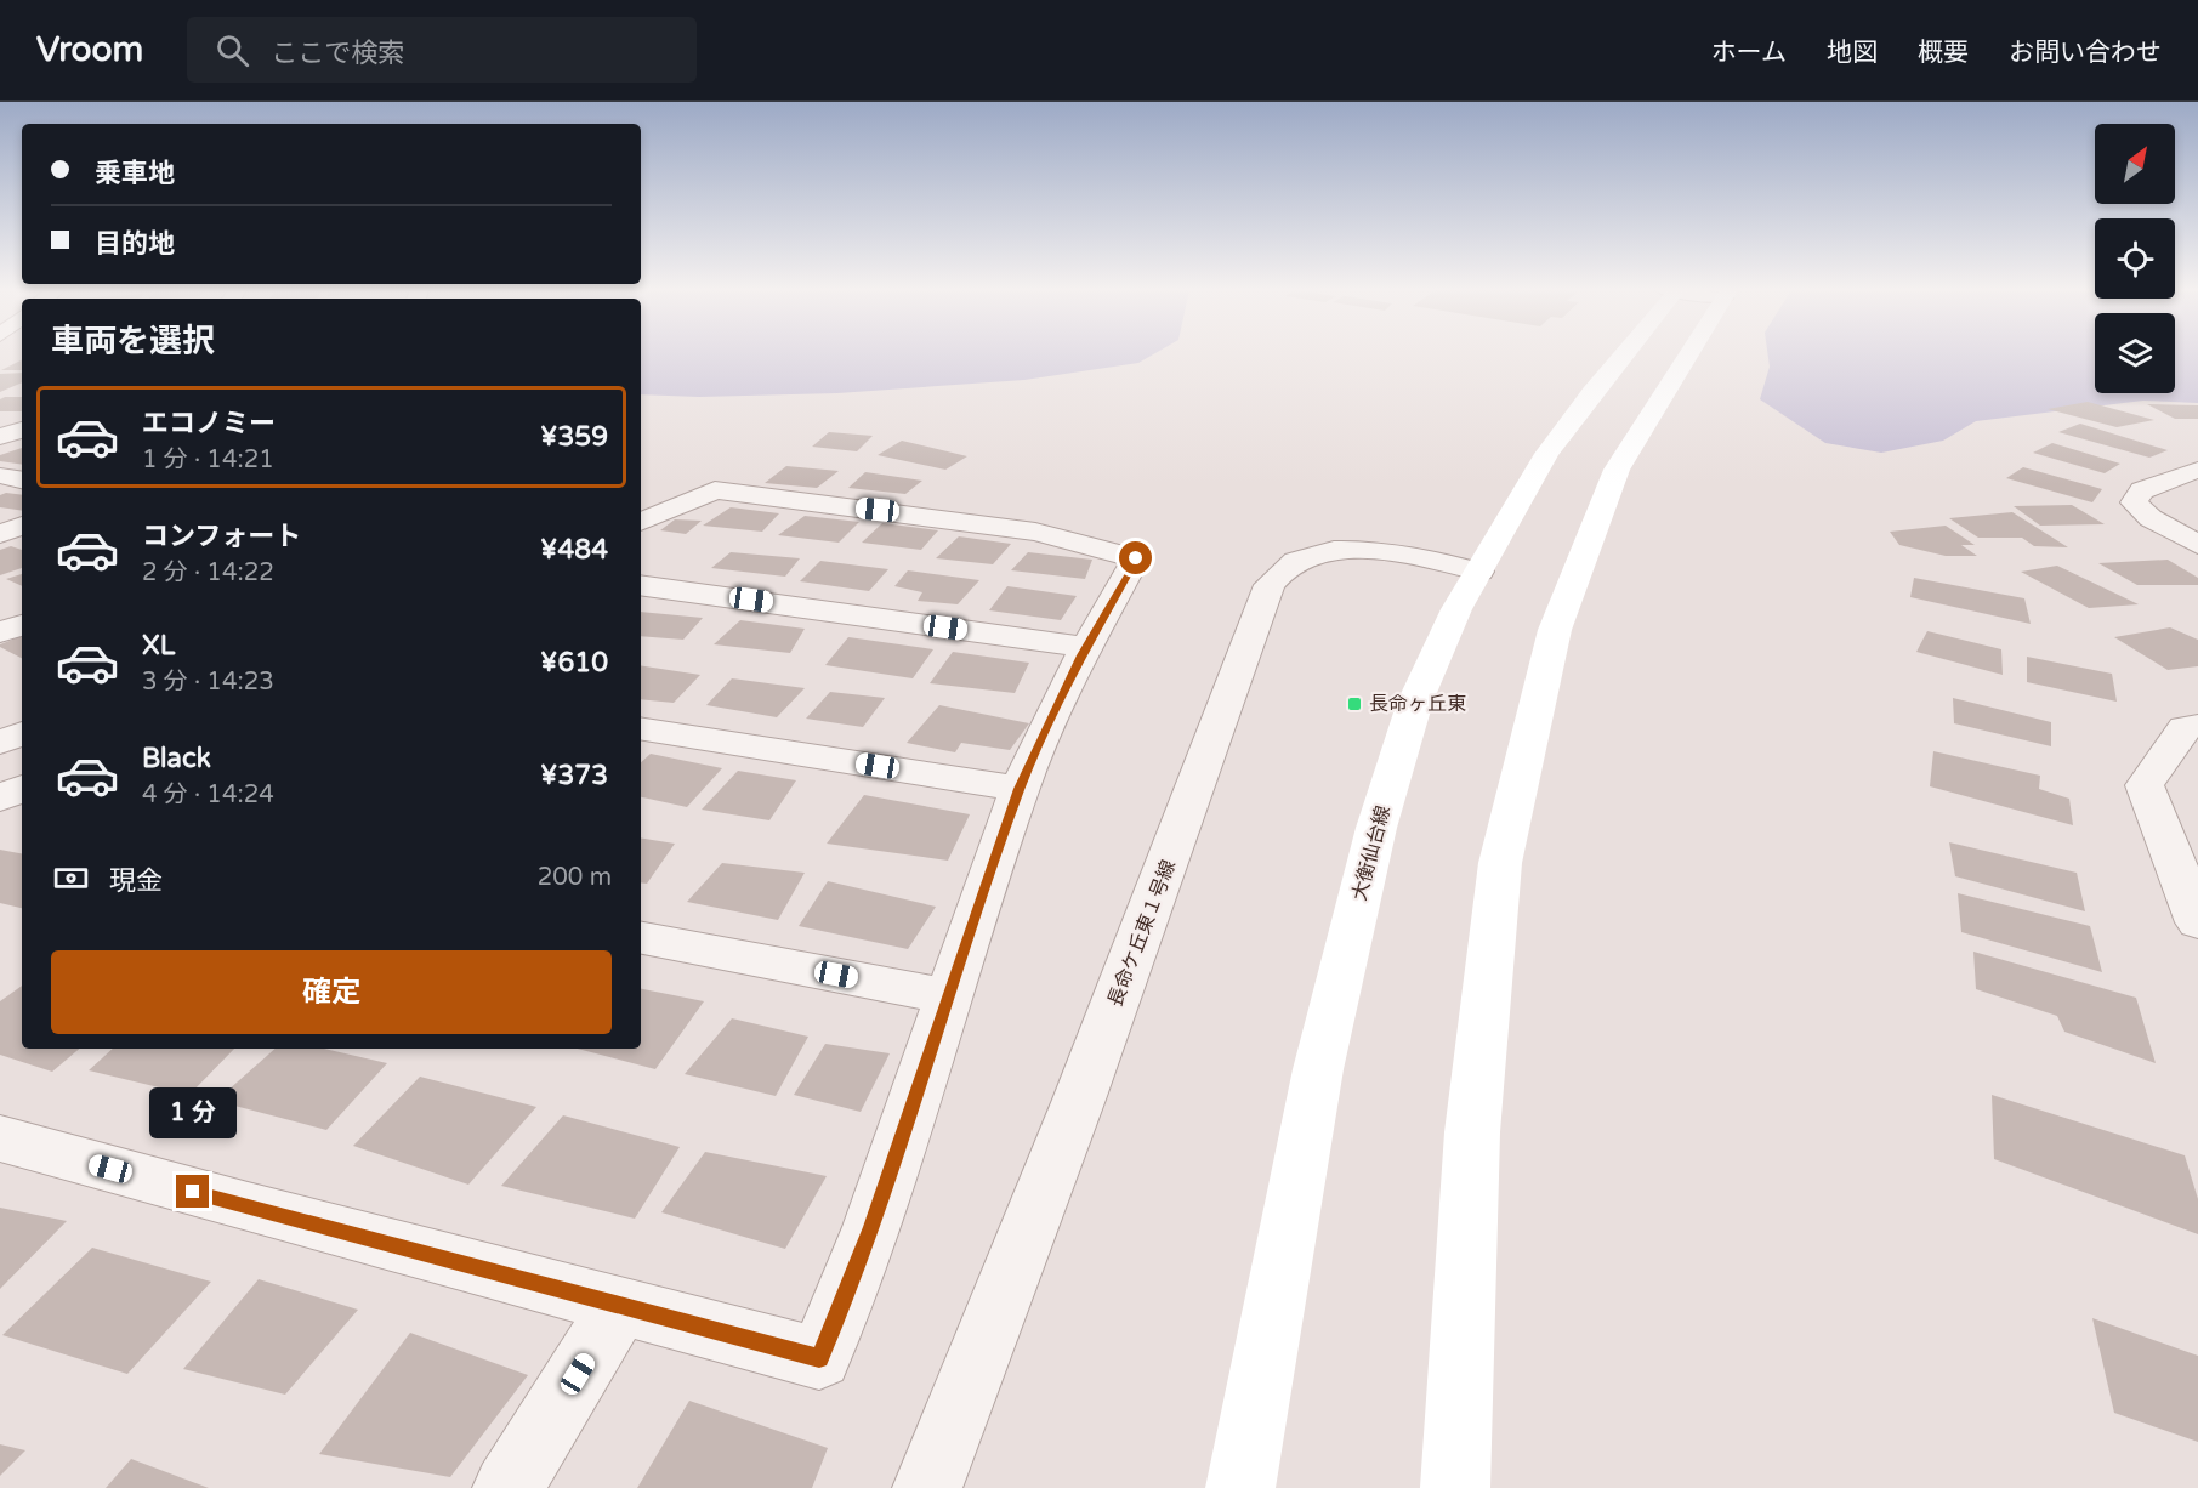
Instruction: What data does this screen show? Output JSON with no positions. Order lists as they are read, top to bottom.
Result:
{
  "streets": {
    "main road": ["大衡仙台線"],
    "street": ["長命ケ丘東１号線"]
  },
  "crossings": [
    ["大衡仙台線", "長命ケ丘東１号線"]
  ],
  "places": {
    "transit": ["長命ヶ丘東"]
  },
  "north": "top right",
  "page": {
    "header": "Vroom",
    "search": "ここで検索",
    "nav": [
      "ホーム",
      "地図",
      "概要",
      "お問い合わせ"
    ],
    "banner": ["乗車地", "目的地"],
    "heading": "車両を選択",
    "list": [
      {
        "name": "エコノミー",
        "note": "1 分 · 14:21",
        "value": "¥359"
      },
      {
        "name": "コンフォート",
        "note": "2 分 · 14:22",
        "value": "¥484"
      },
      {
        "name": "XL",
        "note": "3 分 · 14:23",
        "value": "¥610"
      },
      {
        "name": "Black",
        "note": "4 分 · 14:24",
        "value": "¥373"
      }
    ],
    "pay": ["現金", "200 m"],
    "buttons": "確定",
    "bubble": "1 分"
  }
}
